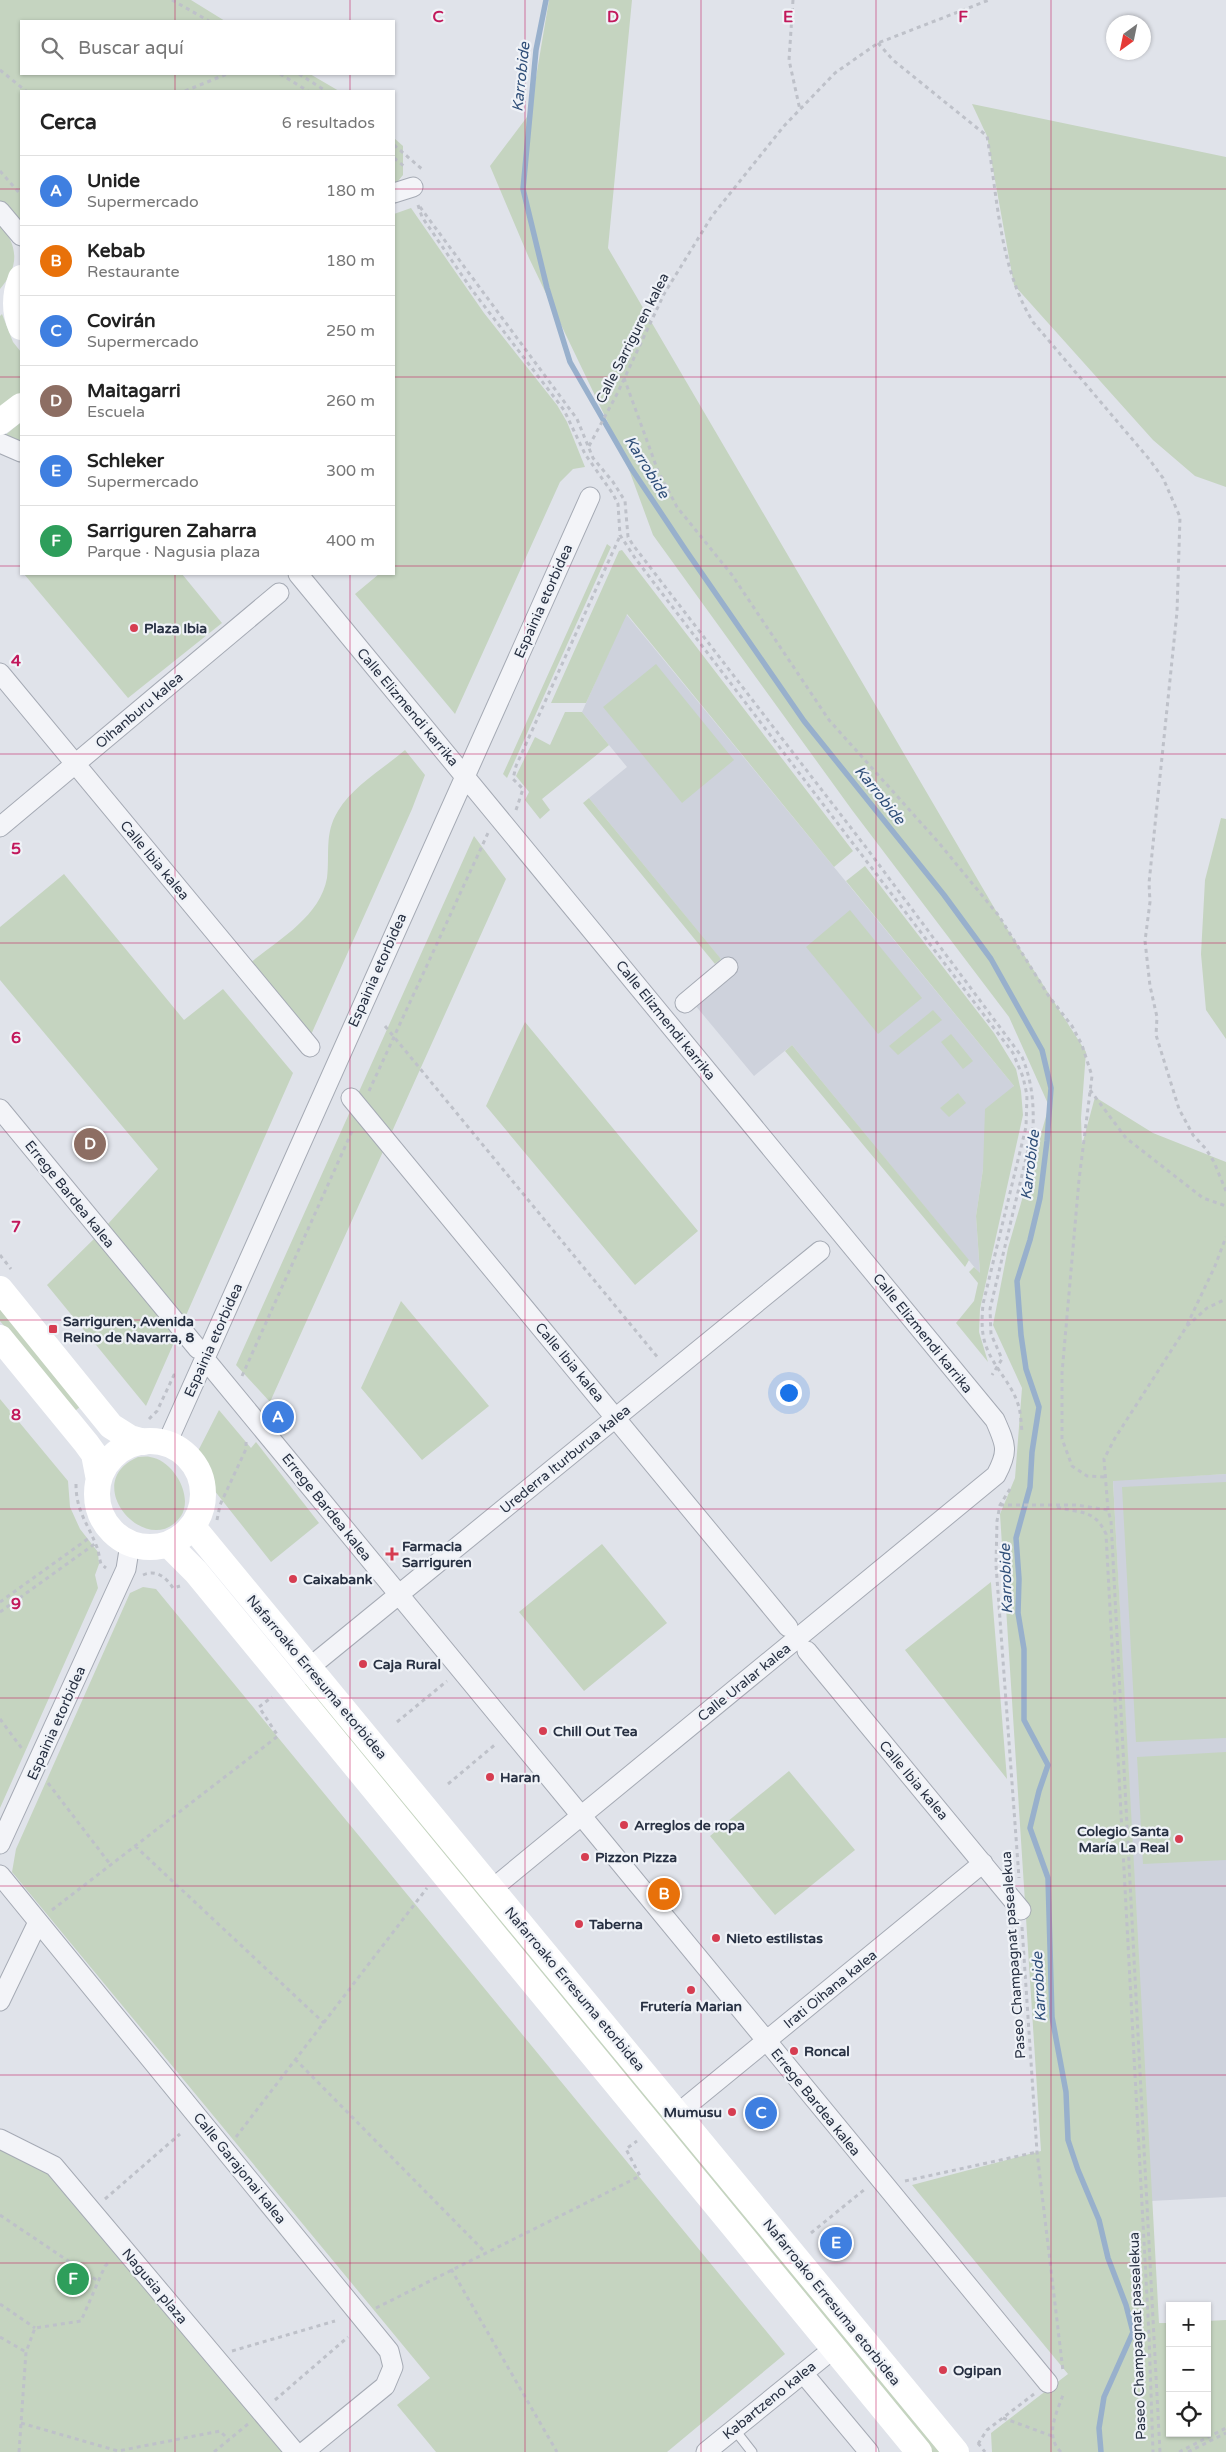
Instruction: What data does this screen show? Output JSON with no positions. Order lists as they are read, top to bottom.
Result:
{
  "streets": {
    "street": [
      "Espainia etorbidea",
      "Calle Elizmendi karrika",
      "Oihanburu kalea",
      "Calle Ibia kalea",
      "Errege Bardea kalea",
      "Urederra Iturburua kalea",
      "Nafarroako Erresuma etorbidea",
      "Calle Uralar kalea",
      "Irati Oihana kalea",
      "Calle Garajonai kalea",
      "Nagusia plaza",
      "Kabartzeno kalea"
    ],
    "path": ["Calle Sarriguren kalea", "Paseo Champagnat pasealekua"]
  },
  "crossings": [
    ["Espainia etorbidea", "Calle Elizmendi karrika"],
    ["Espainia etorbidea", "Nafarroako Erresuma etorbidea"],
    ["Calle Elizmendi karrika", "Calle Uralar kalea"],
    ["Oihanburu kalea", "Calle Ibia kalea"],
    ["Calle Ibia kalea", "Urederra Iturburua kalea"],
    ["Calle Ibia kalea", "Paseo Champagnat pasealekua"],
    ["Calle Ibia kalea", "Irati Oihana kalea"],
    ["Errege Bardea kalea", "Urederra Iturburua kalea"],
    ["Errege Bardea kalea", "Paseo Champagnat pasealekua"],
    ["Errege Bardea kalea", "Irati Oihana kalea"],
    ["Urederra Iturburua kalea", "Nafarroako Erresuma etorbidea"],
    ["Nafarroako Erresuma etorbidea", "Calle Uralar kalea"],
    ["Nafarroako Erresuma etorbidea", "Irati Oihana kalea"],
    ["Nafarroako Erresuma etorbidea", "Kabartzeno kalea"]
  ],
  "water": ["Karrobide"],
  "places": {
    "other": [
      "Plaza Ibia",
      "Caixabank",
      "Caja Rural",
      "Chill Out Tea",
      "Haran",
      "Arreglos de ropa",
      "Colegio Santa María La Real",
      "Pizzon Pizza",
      "Taberna",
      "Nieto estilistas",
      "Frutería Marian",
      "Roncal",
      "Mumusu",
      "Ogipan"
    ],
    "transit": ["Sarriguren, Avenida Reino de Navarra, 8"],
    "health": ["Farmacia Sarriguren"]
  },
  "north": "bottom left",
  "page": {
    "search": "Buscar aquí",
    "heading": ["Cerca", "6 resultados"],
    "list": [
      {
        "mark": "A",
        "name": "Unide",
        "note": "Supermercado",
        "value": "180 m"
      },
      {
        "mark": "B",
        "name": "Kebab",
        "note": "Restaurante",
        "value": "180 m"
      },
      {
        "mark": "C",
        "name": "Covirán",
        "note": "Supermercado",
        "value": "250 m"
      },
      {
        "mark": "D",
        "name": "Maitagarri",
        "note": "Escuela",
        "value": "260 m"
      },
      {
        "mark": "E",
        "name": "Schleker",
        "note": "Supermercado",
        "value": "300 m"
      },
      {
        "mark": "F",
        "name": "Sarriguren Zaharra",
        "note": "Parque · Nagusia plaza",
        "value": "400 m"
      }
    ],
    "pins": [
      "D",
      "A",
      "B",
      "C",
      "E",
      "F"
    ],
    "map_buttons": ["+", "−"]
  },
  "grid": {
    "columns": [
      "C",
      "D",
      "E",
      "F"
    ],
    "rows": [
      "4",
      "5",
      "6",
      "7",
      "8",
      "9"
    ]
  }
}
